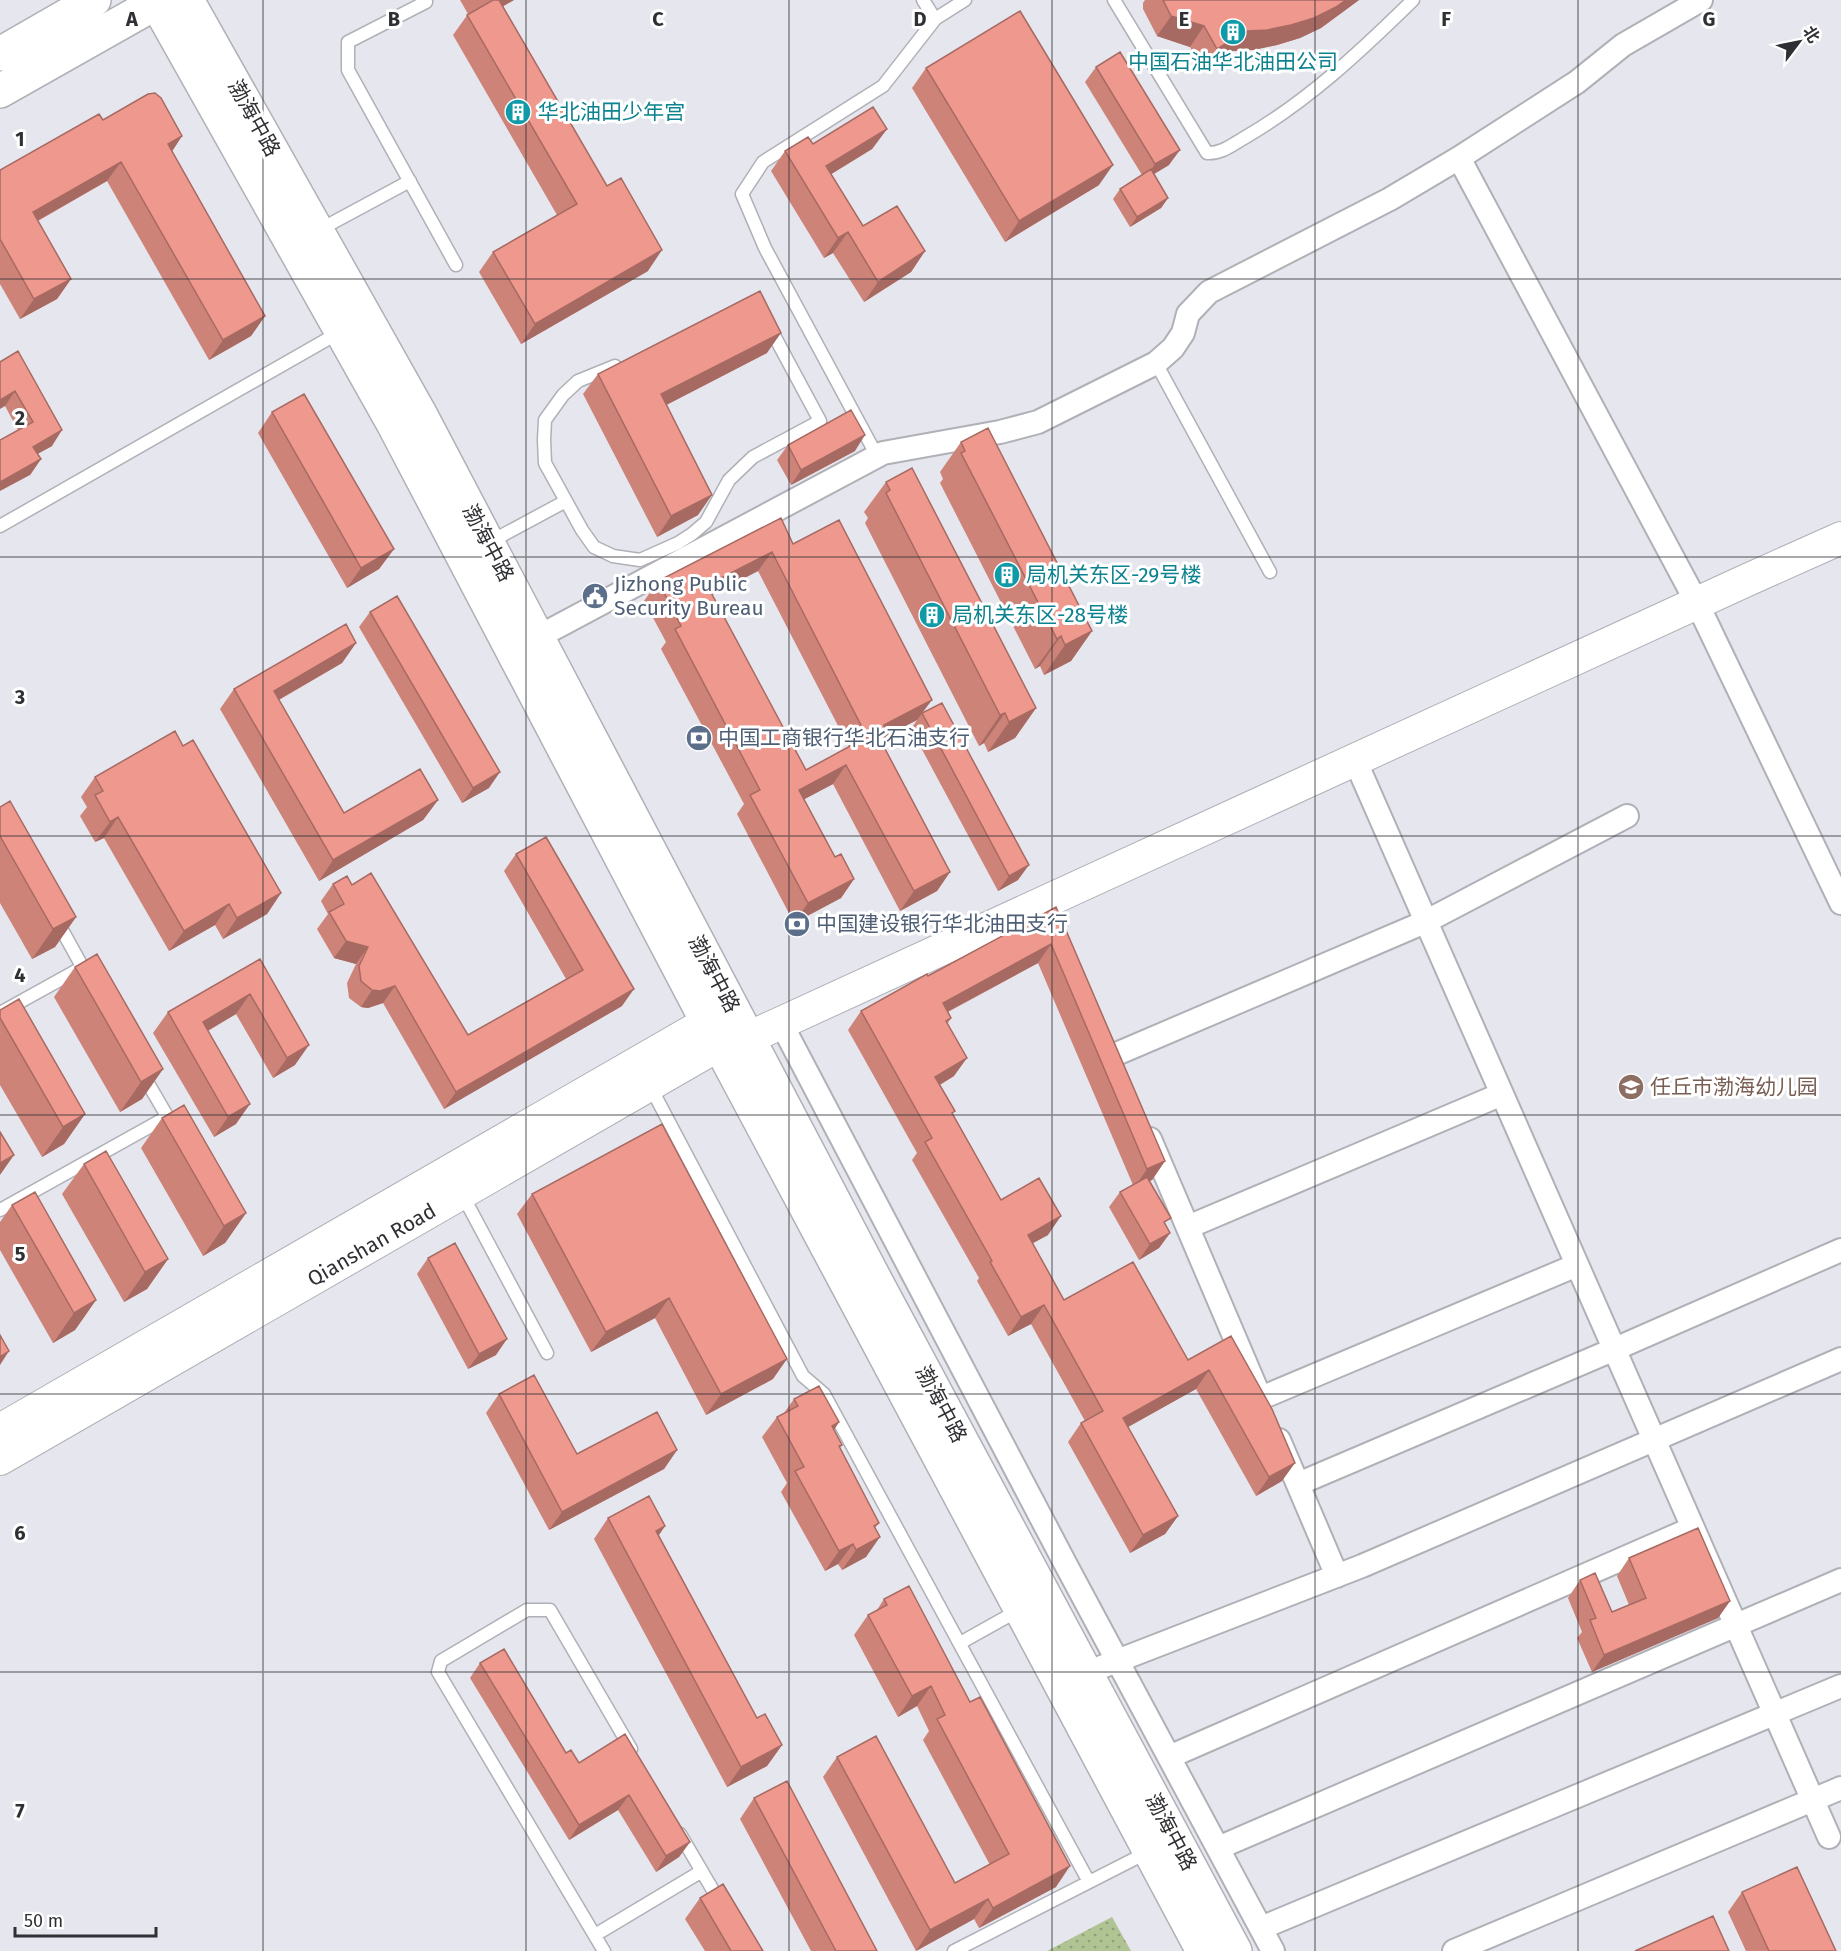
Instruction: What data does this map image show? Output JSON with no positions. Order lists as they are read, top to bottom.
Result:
{
  "streets": {
    "main road": ["渤海中路", "Qianshan Road"]
  },
  "crossings": [
    ["渤海中路", "Qianshan Road"]
  ],
  "places": {
    "building": [
      "中国石油华北油田公司",
      "华北油田少年宫",
      "局机关东区-29号楼",
      "局机关东区-28号楼"
    ],
    "public building": ["Jizhong Public Security Bureau"],
    "bank": ["中国工商银行华北石油支行", "中国建设银行华北油田支行"],
    "school or university": ["任丘市渤海幼儿园"]
  },
  "scale_bar": "50 m",
  "north": "top right",
  "grid": {
    "columns": [
      "A",
      "B",
      "C",
      "D",
      "E",
      "F",
      "G"
    ],
    "rows": [
      "1",
      "2",
      "3",
      "4",
      "5",
      "6",
      "7"
    ]
  }
}
